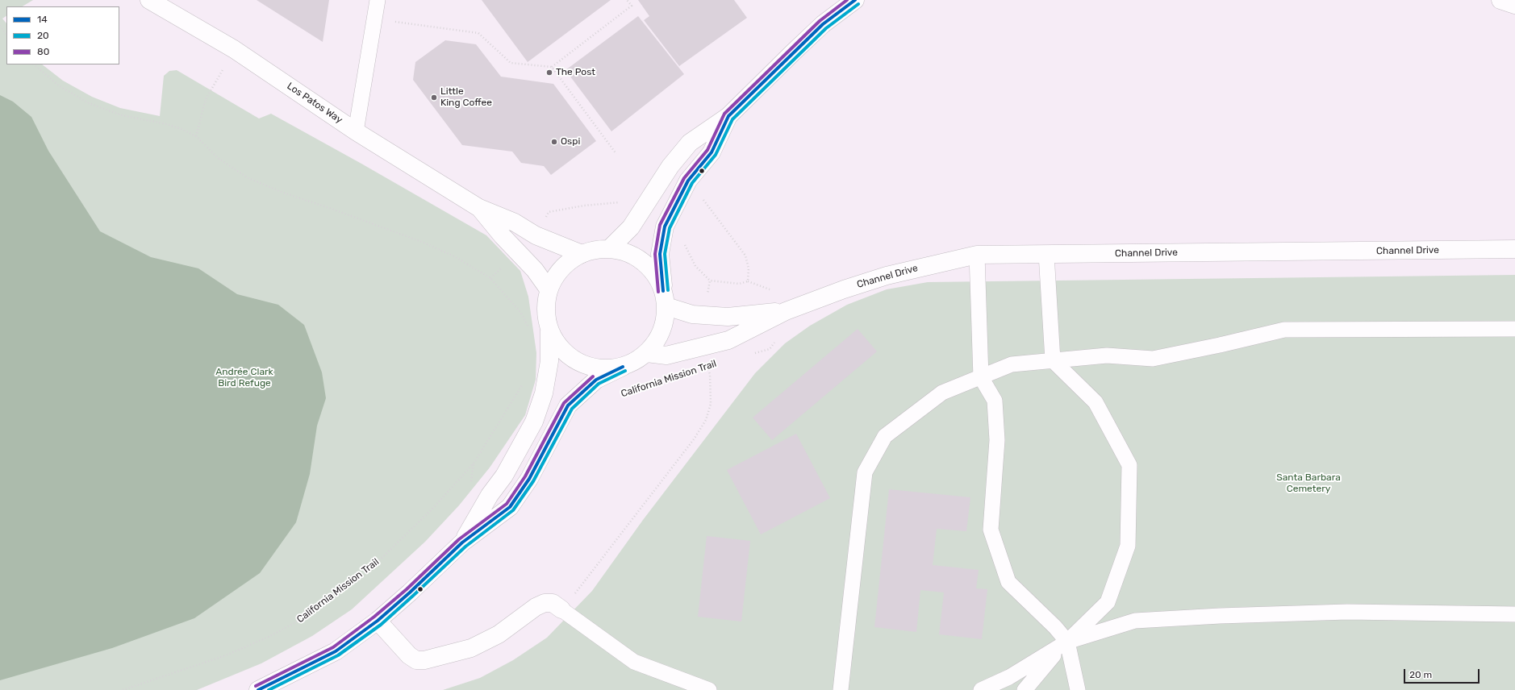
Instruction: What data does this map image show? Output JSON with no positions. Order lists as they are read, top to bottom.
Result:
{
  "streets": {
    "main road": ["Los Patos Way", "Channel Drive"],
    "path": ["California Mission Trail"]
  },
  "parks": ["Andrée Clark Bird Refuge", "Santa Barbara Cemetery"],
  "places": ["The Post", "Little King Coffee", "Ospi"],
  "lines": ["transit line 14", "transit line 80", "transit line 20"],
  "legend": ["14", "20", "80"],
  "scale_bar": "20 m"
}
